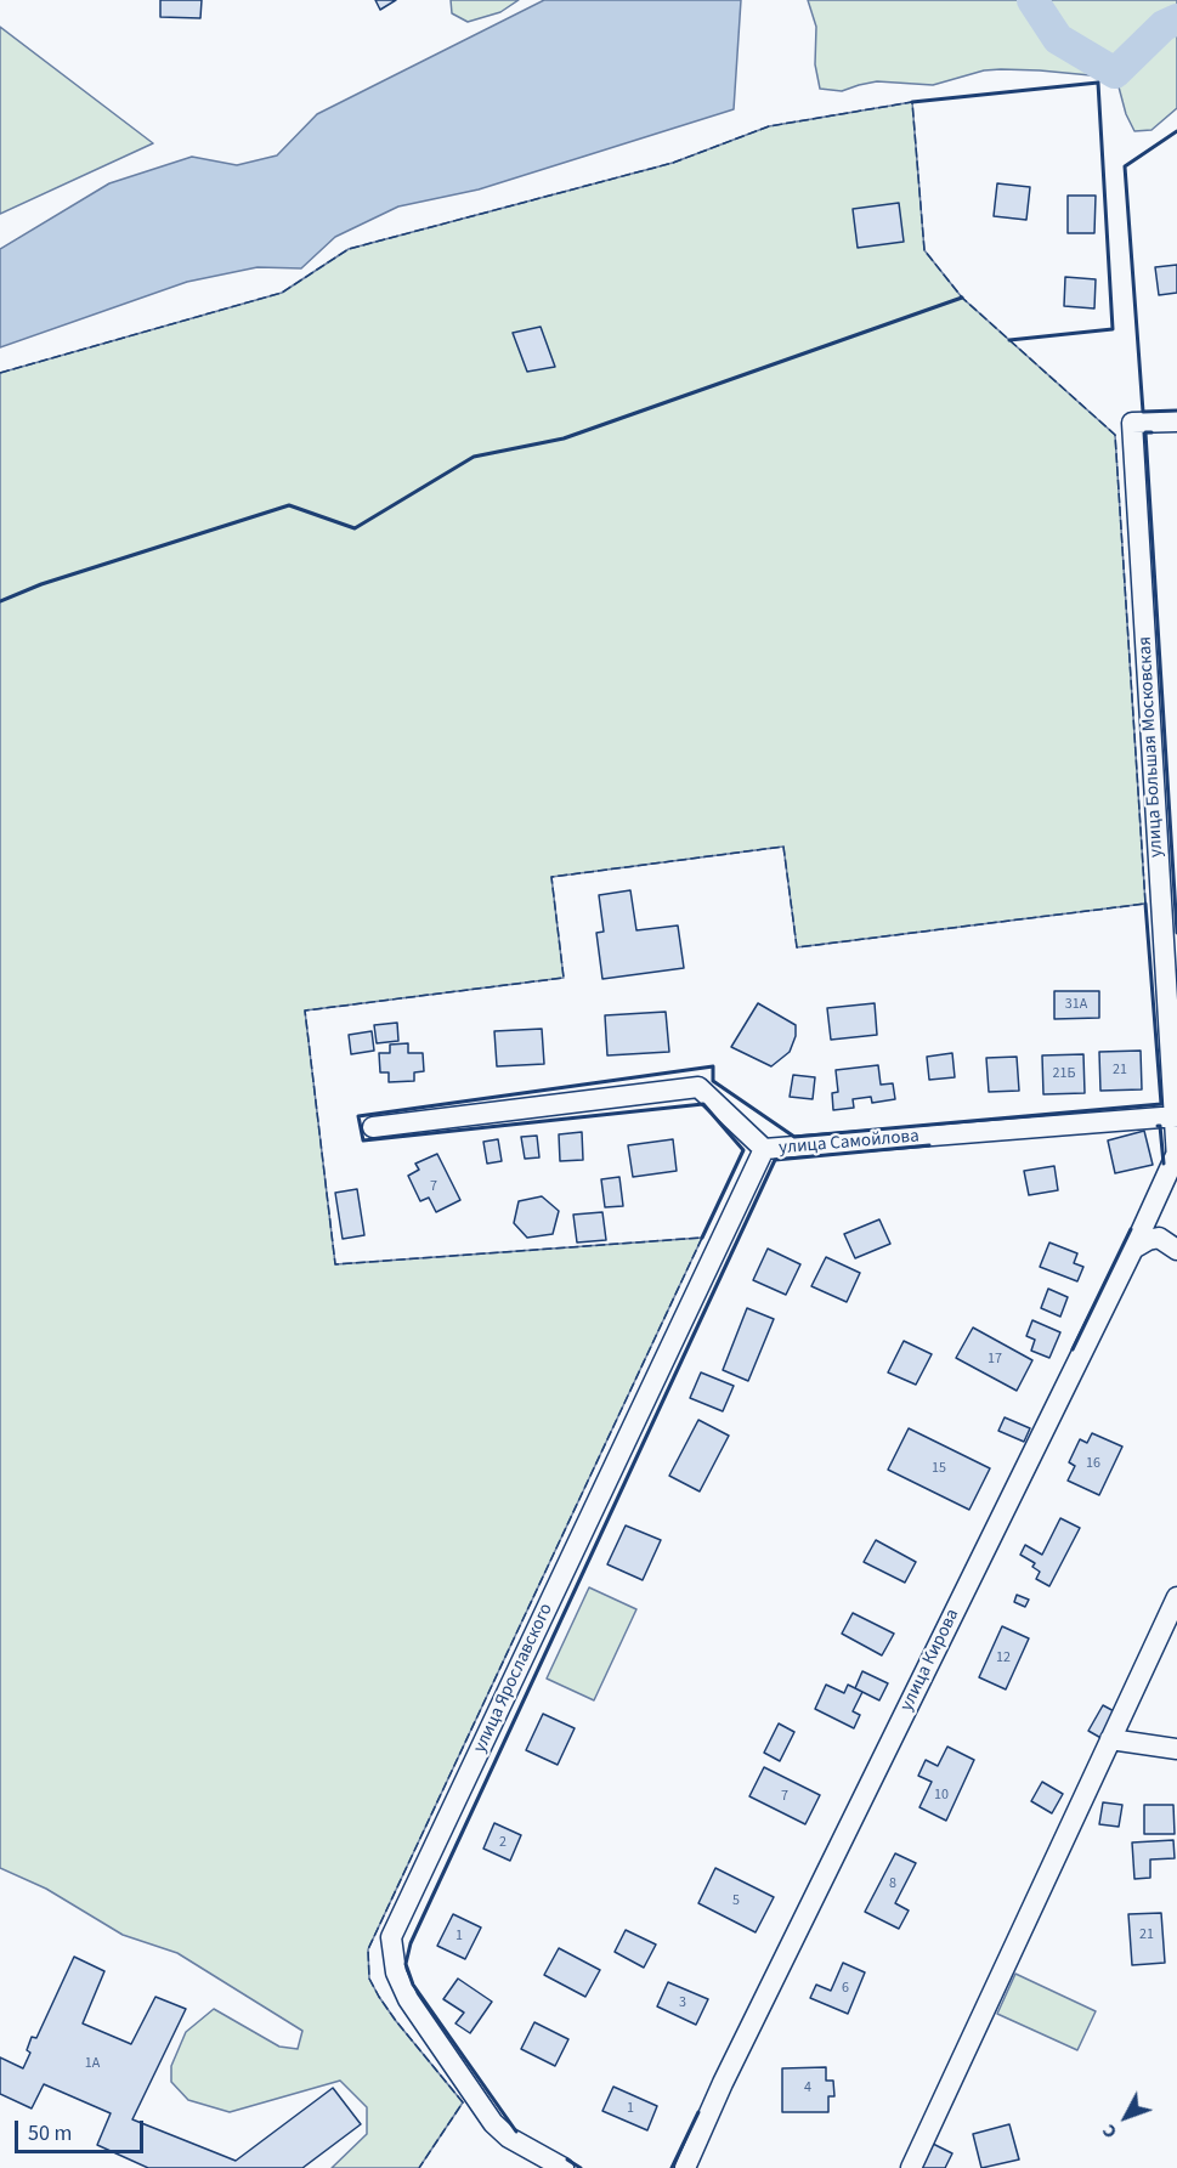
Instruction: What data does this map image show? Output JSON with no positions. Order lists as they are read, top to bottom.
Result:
{
  "streets": {
    "street": [
      "улица Большая Московская",
      "улица Самойлова",
      "улица Кирова",
      "улица Ярославского"
    ]
  },
  "crossings": [
    ["улица Большая Московская", "улица Самойлова"],
    ["улица Большая Московская", "улица Кирова"],
    ["улица Самойлова", "улица Ярославского"]
  ],
  "house_numbers": [
    "31А",
    "21",
    "21Б",
    "7",
    "17",
    "16",
    "15",
    "12",
    "10",
    "7",
    "2",
    "8",
    "5",
    "21",
    "1",
    "6",
    "3",
    "1А",
    "4",
    "1"
  ],
  "scale_bar": "50 m",
  "north": "bottom left"
}
